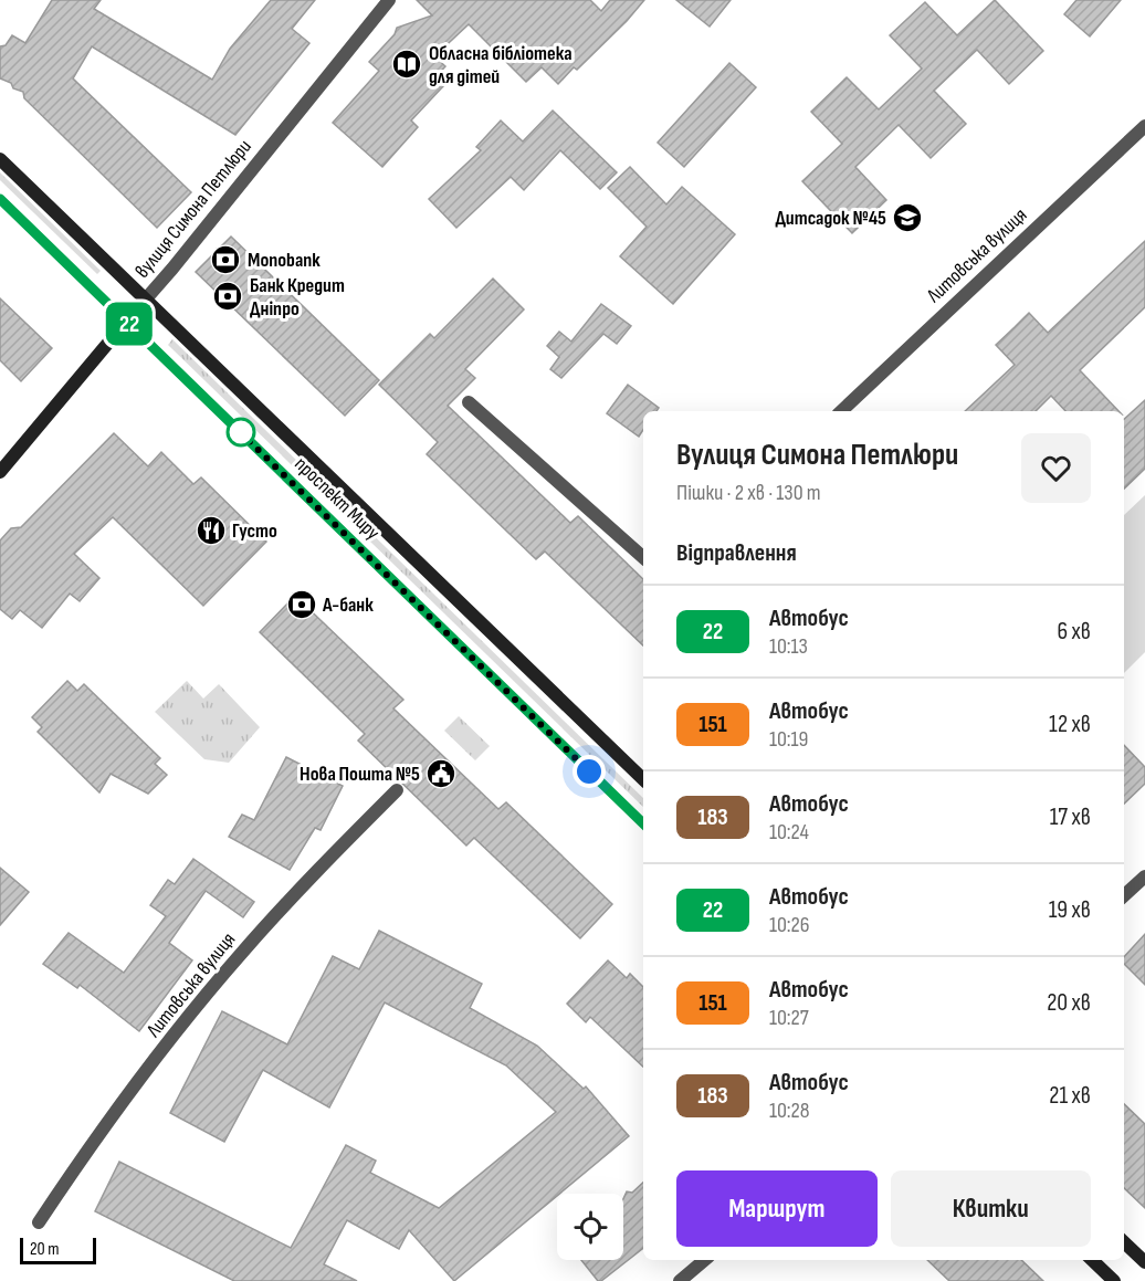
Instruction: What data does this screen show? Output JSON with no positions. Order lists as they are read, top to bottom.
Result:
{
  "streets": {
    "street": ["вулиця Симона Петлюри", "Литовська вулиця", "проспект Миру"]
  },
  "crossings": [
    ["вулиця Симона Петлюри", "проспект Миру"]
  ],
  "places": {
    "library": ["Обласна бібліотека для дітей"],
    "school or university": ["Дитсадок №45"],
    "bank": ["Monobank", "Банк Кредит Дніпро", "А-банк"],
    "restaurant": ["Густо"],
    "public building": ["Нова Пошта №5"]
  },
  "lines": ["bus line 22"],
  "scale_bar": "20 m",
  "page": {
    "on_map": "22",
    "heading": [
      ["Вулиця Симона Петлюри", "Пішки · 2 хв · 130 m"],
      "Відправлення"
    ],
    "list": [
      {
        "mark": "22",
        "name": "Автобус",
        "note": "10:13",
        "value": "6 хв"
      },
      {
        "mark": "151",
        "name": "Автобус",
        "note": "10:19",
        "value": "12 хв"
      },
      {
        "mark": "183",
        "name": "Автобус",
        "note": "10:24",
        "value": "17 хв"
      },
      {
        "mark": "22",
        "name": "Автобус",
        "note": "10:26",
        "value": "19 хв"
      },
      {
        "mark": "151",
        "name": "Автобус",
        "note": "10:27",
        "value": "20 хв"
      },
      {
        "mark": "183",
        "name": "Автобус",
        "note": "10:28",
        "value": "21 хв"
      }
    ],
    "buttons": ["Маршрут", "Квитки"],
    "scale": "20 m"
  }
}
